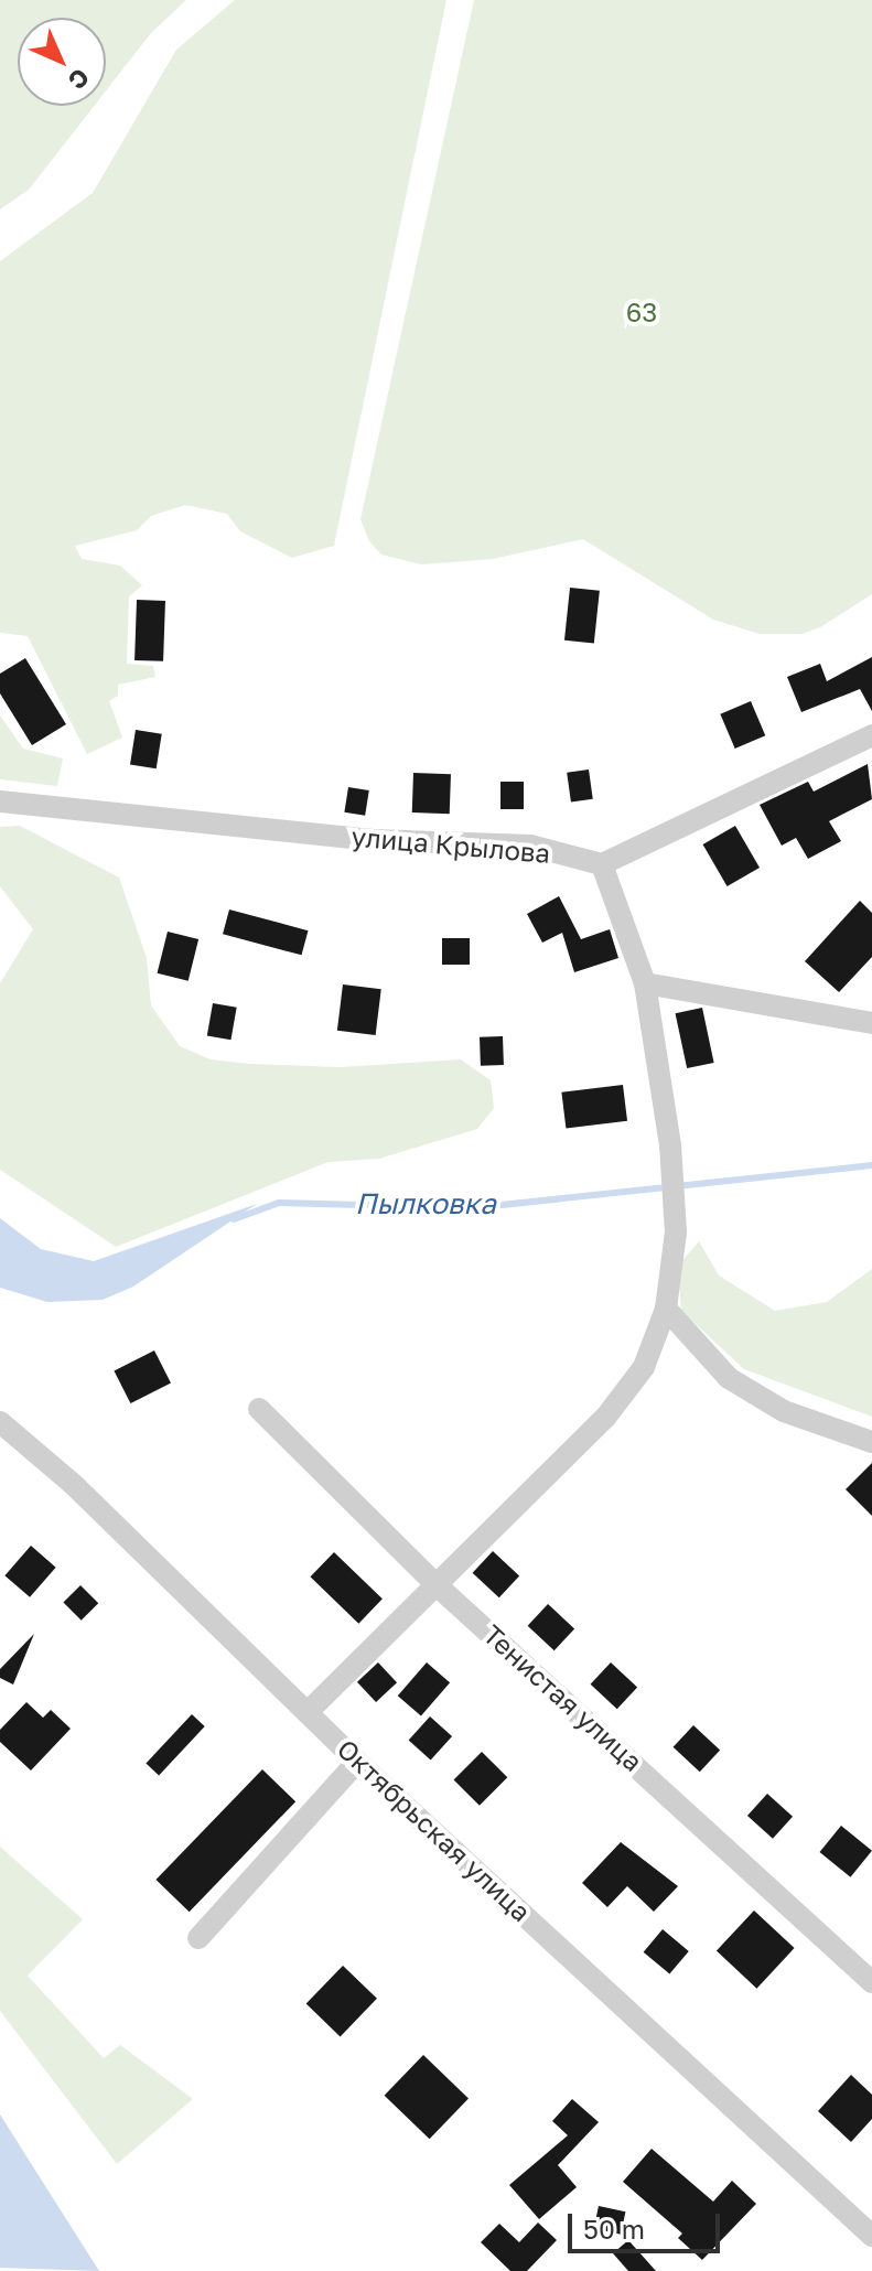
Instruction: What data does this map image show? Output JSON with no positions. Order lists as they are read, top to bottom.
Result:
{
  "streets": {
    "street": ["улица Крылова", "Тенистая улица", "Октябрьская улица"]
  },
  "water": ["Пылковка"],
  "parks": ["63"],
  "scale_bar": "50 m",
  "north": "bottom right"
}
